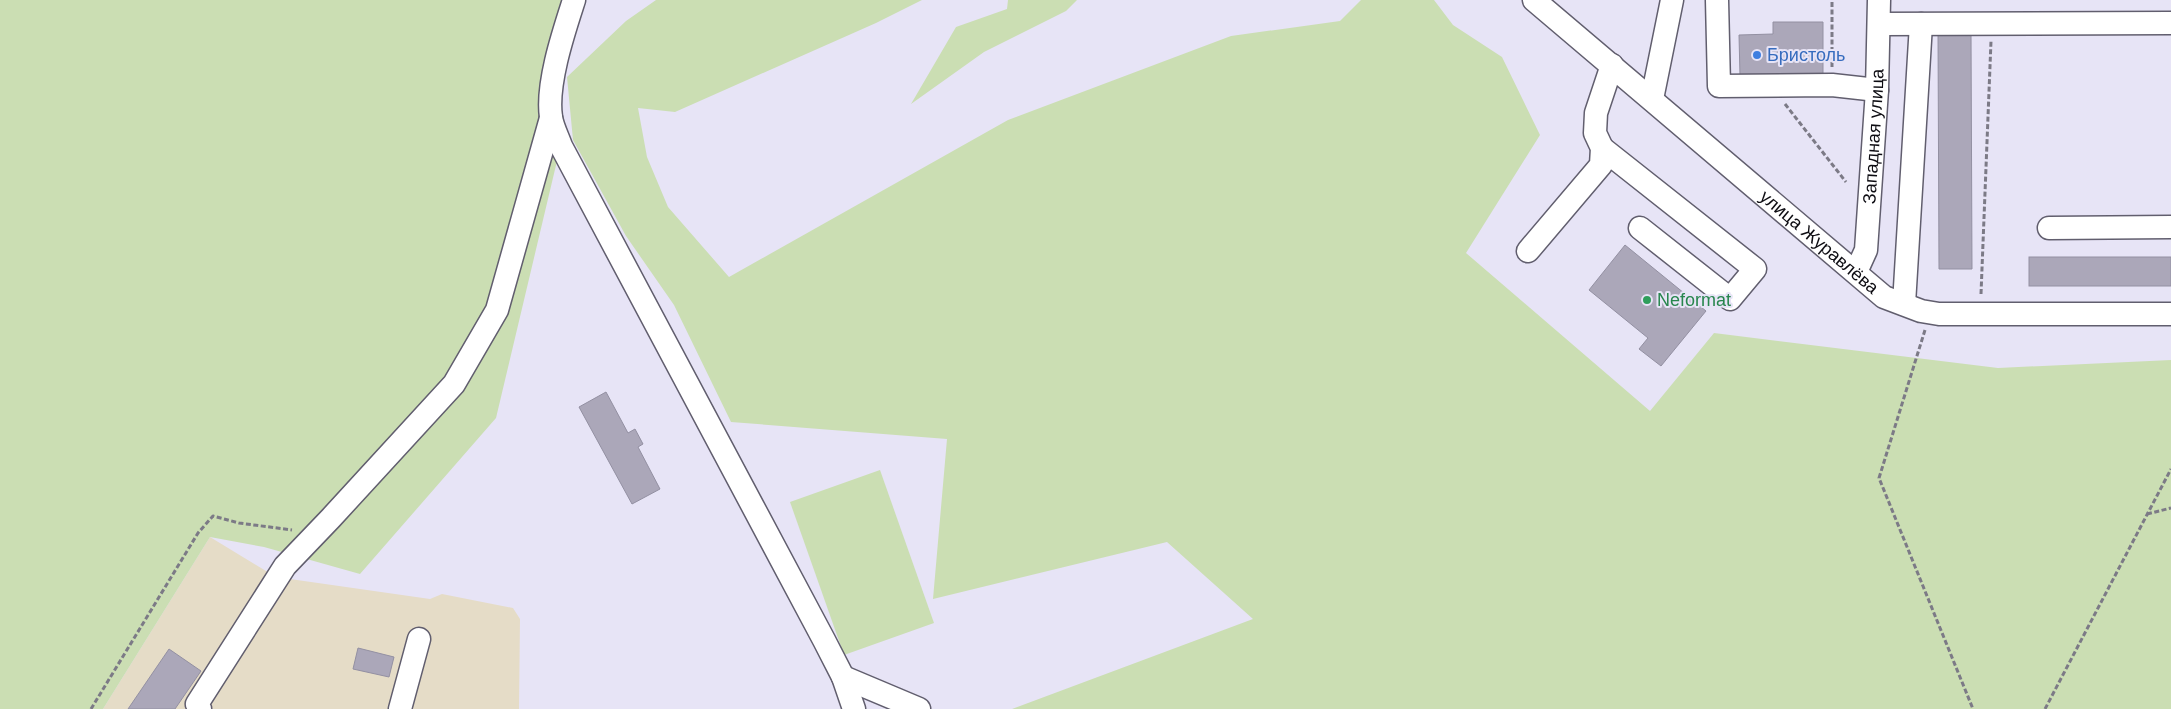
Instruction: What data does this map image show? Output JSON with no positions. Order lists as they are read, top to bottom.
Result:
{
  "streets": {
    "street": ["Западная улица", "улица Журавлёва"]
  },
  "crossings": [
    ["Западная улица", "улица Журавлёва"]
  ],
  "places": ["Бристоль", "Neformat"]
}
